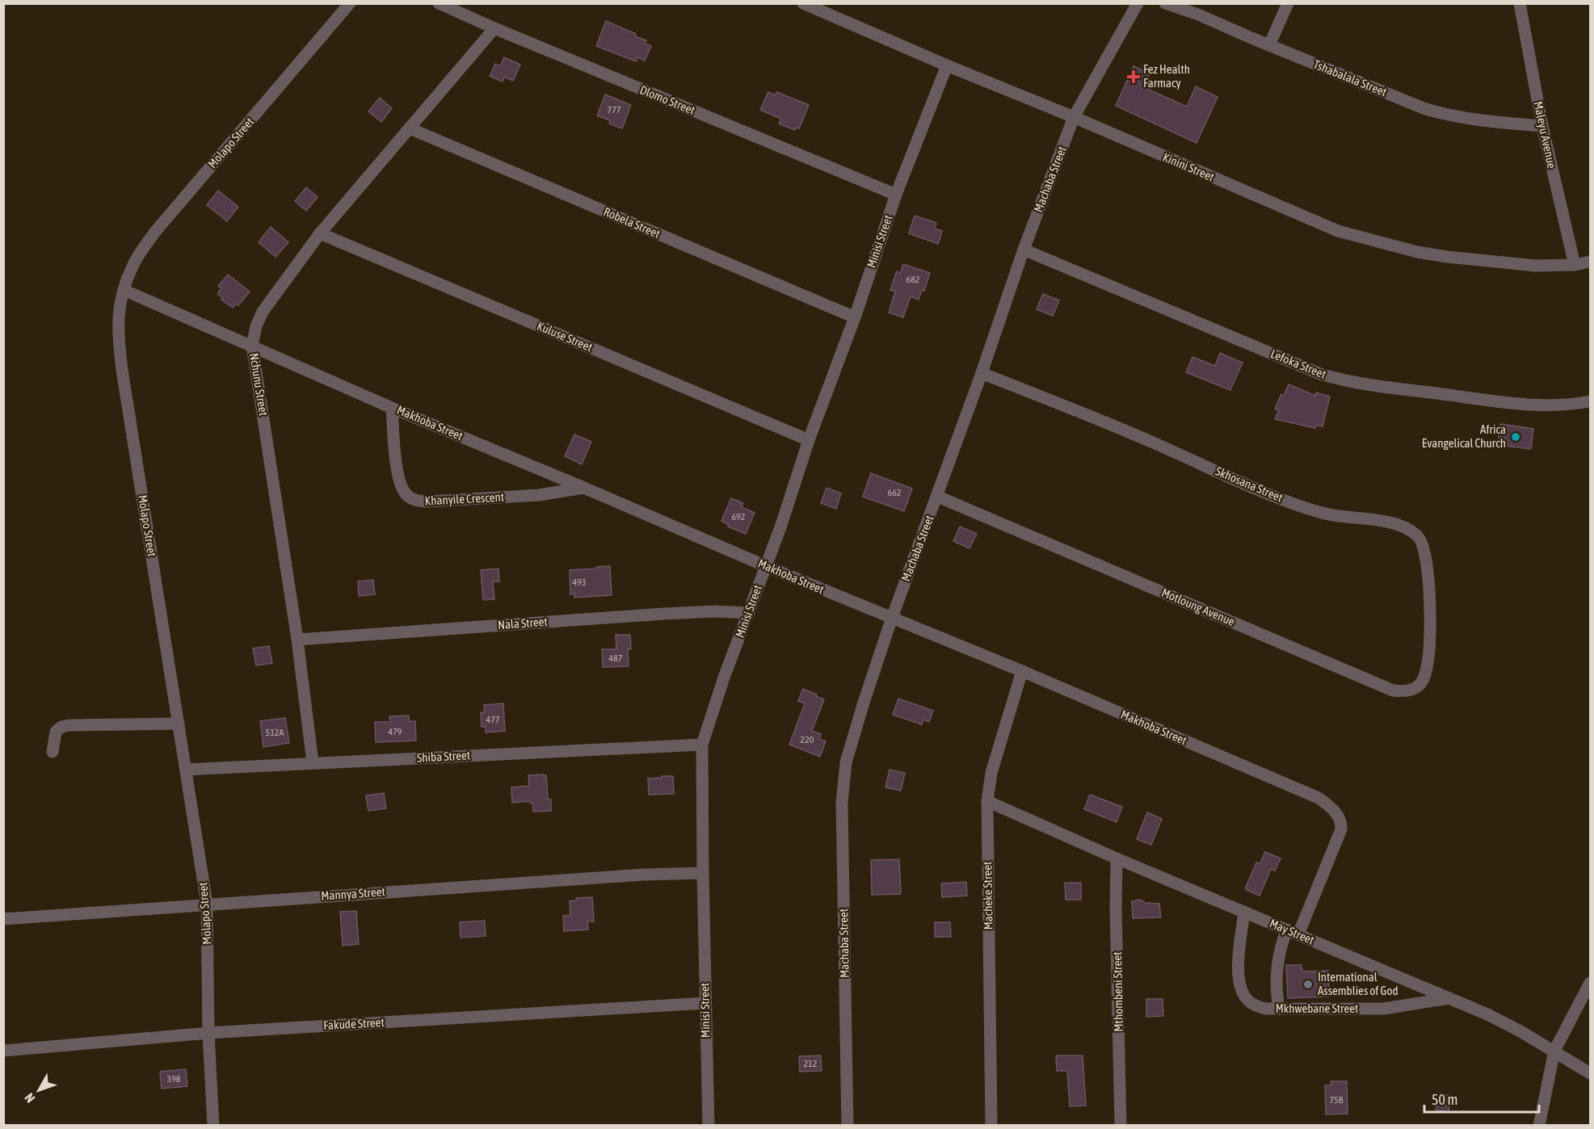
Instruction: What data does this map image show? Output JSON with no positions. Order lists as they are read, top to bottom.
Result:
{
  "streets": {
    "street": [
      "Tshabalala Street",
      "Dlomo Street",
      "Maleyu Avenue",
      "Molapo Street",
      "Kinini Street",
      "Machaba Street",
      "Robela Street",
      "Minisi Street",
      "Kuluse Street",
      "Lefoka Street",
      "Nchunu Street",
      "Makhoba Street",
      "Skhosana Street",
      "Khanyile Crescent",
      "Motloung Avenue",
      "Nala Street",
      "Shiba Street",
      "Mannya Street",
      "Macheke Street",
      "May Street",
      "Mthombeni Street",
      "Mkhwebane Street",
      "Fakude Street"
    ]
  },
  "crossings": [
    ["Tshabalala Street", "Maleyu Avenue"],
    ["Dlomo Street", "Minisi Street"],
    ["Dlomo Street", "Nchunu Street"],
    ["Maleyu Avenue", "Kinini Street"],
    ["Molapo Street", "Makhoba Street"],
    ["Molapo Street", "Shiba Street"],
    ["Molapo Street", "Mannya Street"],
    ["Molapo Street", "Fakude Street"],
    ["Kinini Street", "Machaba Street"],
    ["Kinini Street", "Minisi Street"],
    ["Machaba Street", "Lefoka Street"],
    ["Machaba Street", "Makhoba Street"],
    ["Machaba Street", "Skhosana Street"],
    ["Machaba Street", "Motloung Avenue"],
    ["Robela Street", "Minisi Street"],
    ["Robela Street", "Nchunu Street"],
    ["Minisi Street", "Kuluse Street"],
    ["Minisi Street", "Makhoba Street"],
    ["Minisi Street", "Nala Street"],
    ["Minisi Street", "Shiba Street"],
    ["Minisi Street", "Mannya Street"],
    ["Minisi Street", "Fakude Street"],
    ["Kuluse Street", "Nchunu Street"],
    ["Nchunu Street", "Makhoba Street"],
    ["Nchunu Street", "Nala Street"],
    ["Nchunu Street", "Shiba Street"],
    ["Makhoba Street", "Khanyile Crescent"],
    ["Makhoba Street", "Macheke Street"],
    ["Makhoba Street", "May Street"],
    ["Makhoba Street", "Mkhwebane Street"],
    ["Skhosana Street", "Motloung Avenue"],
    ["Macheke Street", "May Street"],
    ["May Street", "Mthombeni Street"],
    ["May Street", "Mkhwebane Street"]
  ],
  "places": {
    "health": ["Fez Health Farmacy"],
    "other": ["Africa Evangelical Church", "International Assemblies of God"]
  },
  "house_numbers": [
    "777",
    "682",
    "662",
    "692",
    "493",
    "487",
    "477",
    "479",
    "512A",
    "220",
    "212",
    "398",
    "75B"
  ],
  "scale_bar": "50 m",
  "north": "bottom left"
}
